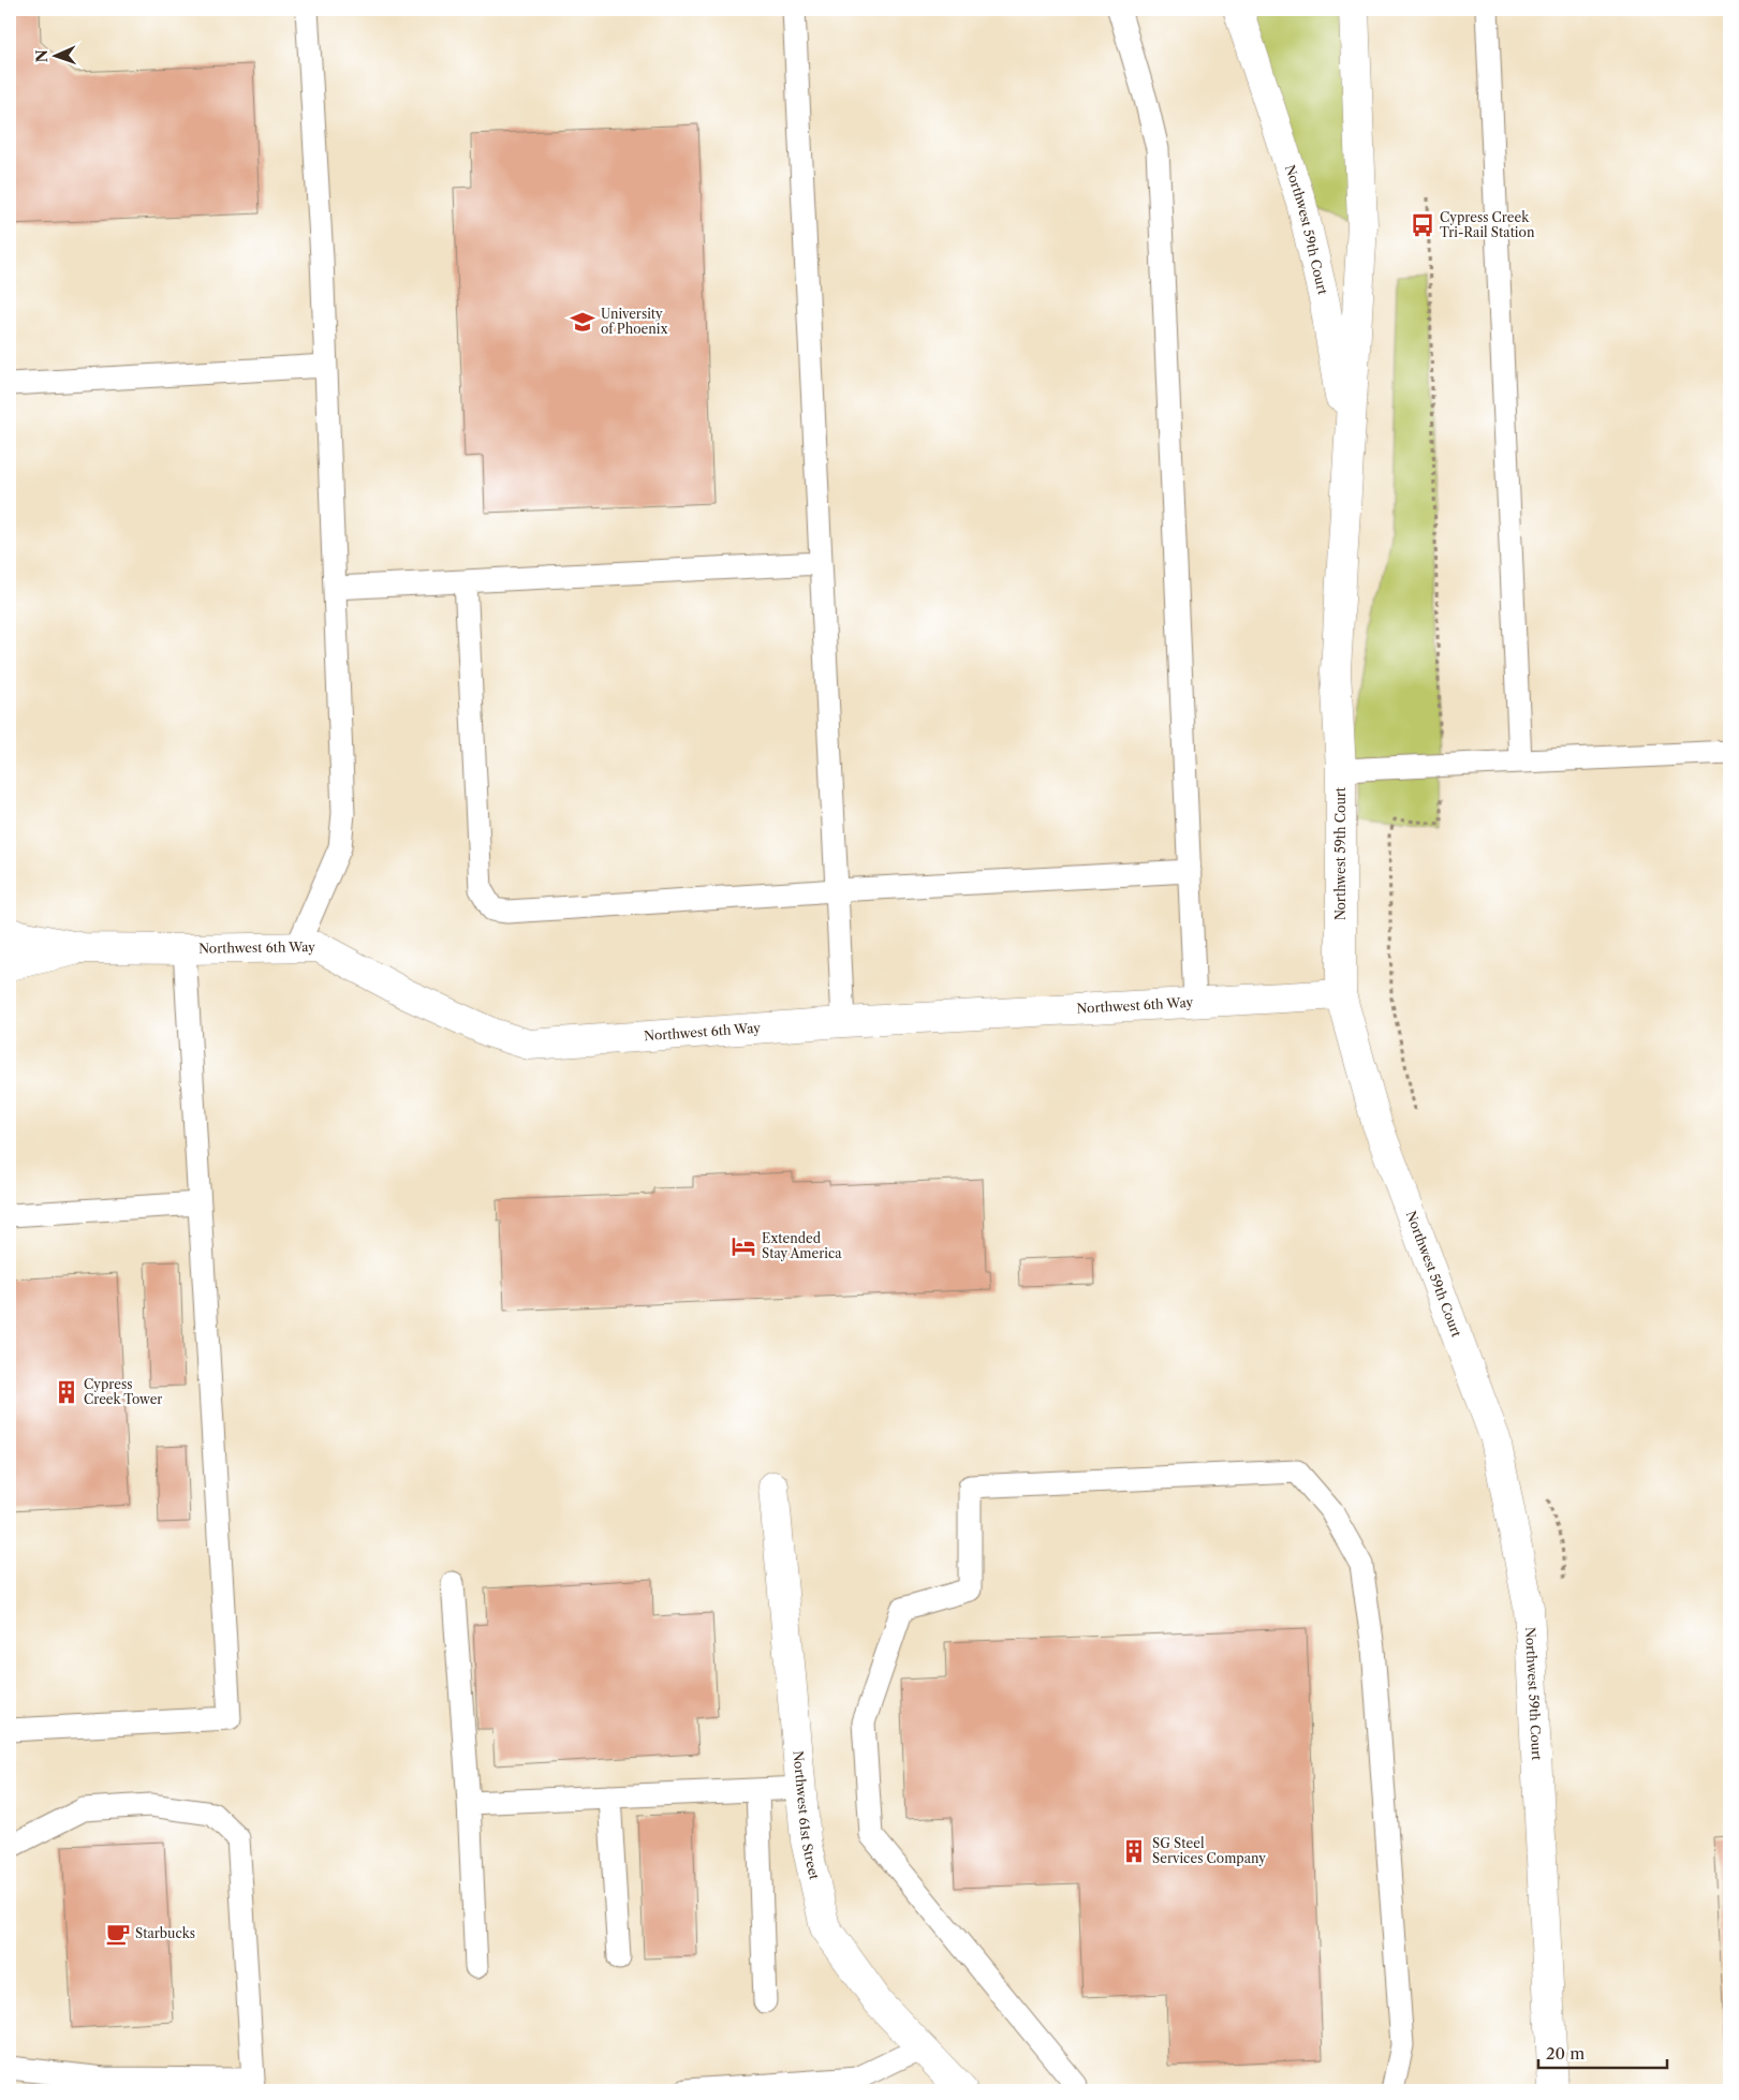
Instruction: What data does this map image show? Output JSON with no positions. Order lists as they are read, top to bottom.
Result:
{
  "streets": {
    "street": ["Northwest 59th Court", "Northwest 6th Way", "Northwest 61st Street"]
  },
  "crossings": [
    ["Northwest 59th Court", "Northwest 6th Way"]
  ],
  "places": {
    "bus stop": ["Cypress Creek Tri-Rail Station"],
    "school or university": ["University of Phoenix"],
    "hotel": ["Extended Stay America"],
    "building": ["Cypress Creek Tower", "SG Steel Services Company"],
    "cafe": ["Starbucks"]
  },
  "scale_bar": "20 m",
  "north": "left"
}
